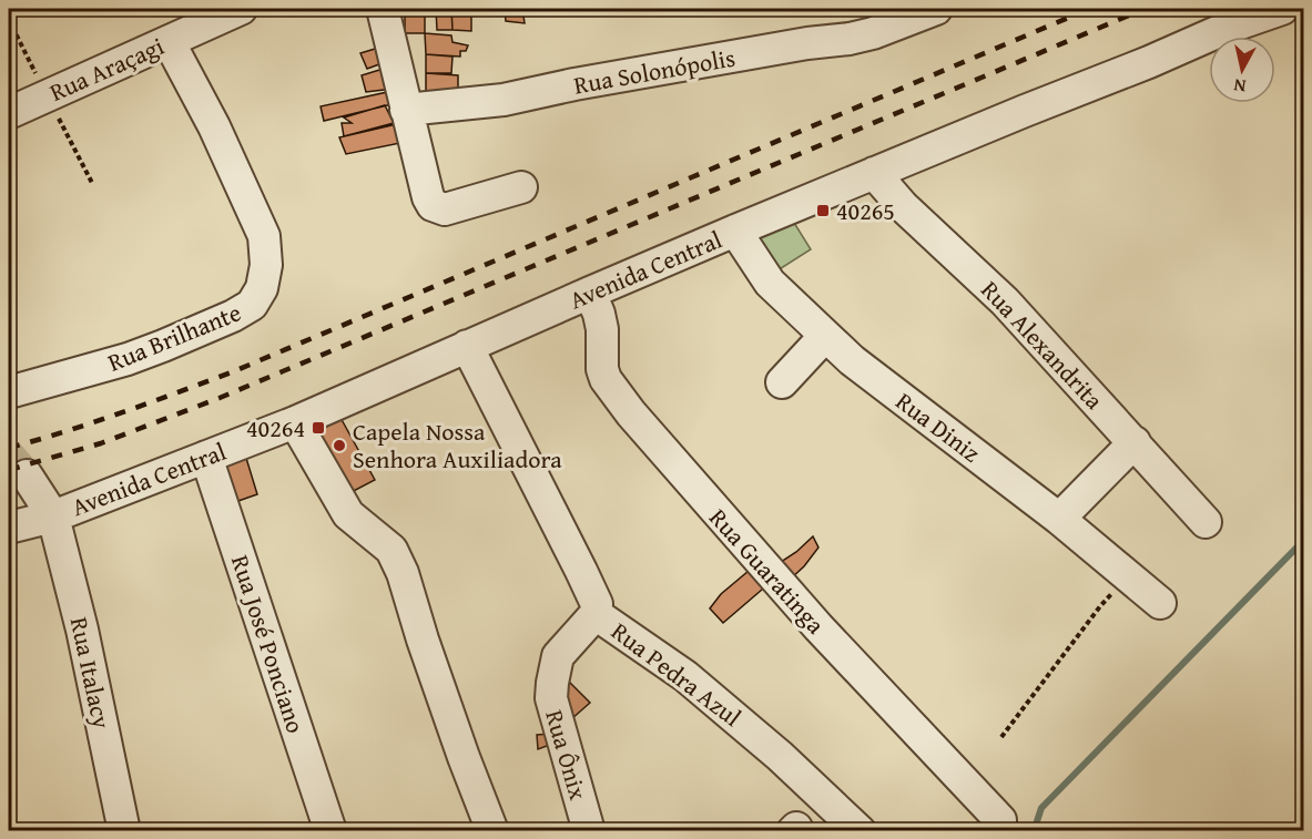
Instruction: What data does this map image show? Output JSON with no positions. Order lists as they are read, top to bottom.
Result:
{
  "streets": {
    "street": [
      "Rua Araçagi",
      "Rua Solonópolis",
      "Avenida Central",
      "Rua Brilhante",
      "Rua Alexandrita",
      "Rua Diniz",
      "Rua Guaratinga",
      "Rua José Ponciano",
      "Rua Italacy",
      "Rua Pedra Azul",
      "Rua Ônix"
    ]
  },
  "crossings": [
    ["Rua Araçagi", "Rua Brilhante"],
    ["Avenida Central", "Rua Alexandrita"],
    ["Avenida Central", "Rua Diniz"],
    ["Avenida Central", "Rua Guaratinga"],
    ["Avenida Central", "Rua José Ponciano"],
    ["Avenida Central", "Rua Italacy"],
    ["Avenida Central", "Rua Pedra Azul"],
    ["Rua Pedra Azul", "Rua Ônix"]
  ],
  "places": {
    "transit": ["40265", "40264"],
    "other": ["Capela Nossa Senhora Auxiliadora"]
  },
  "north": "bottom"
}
